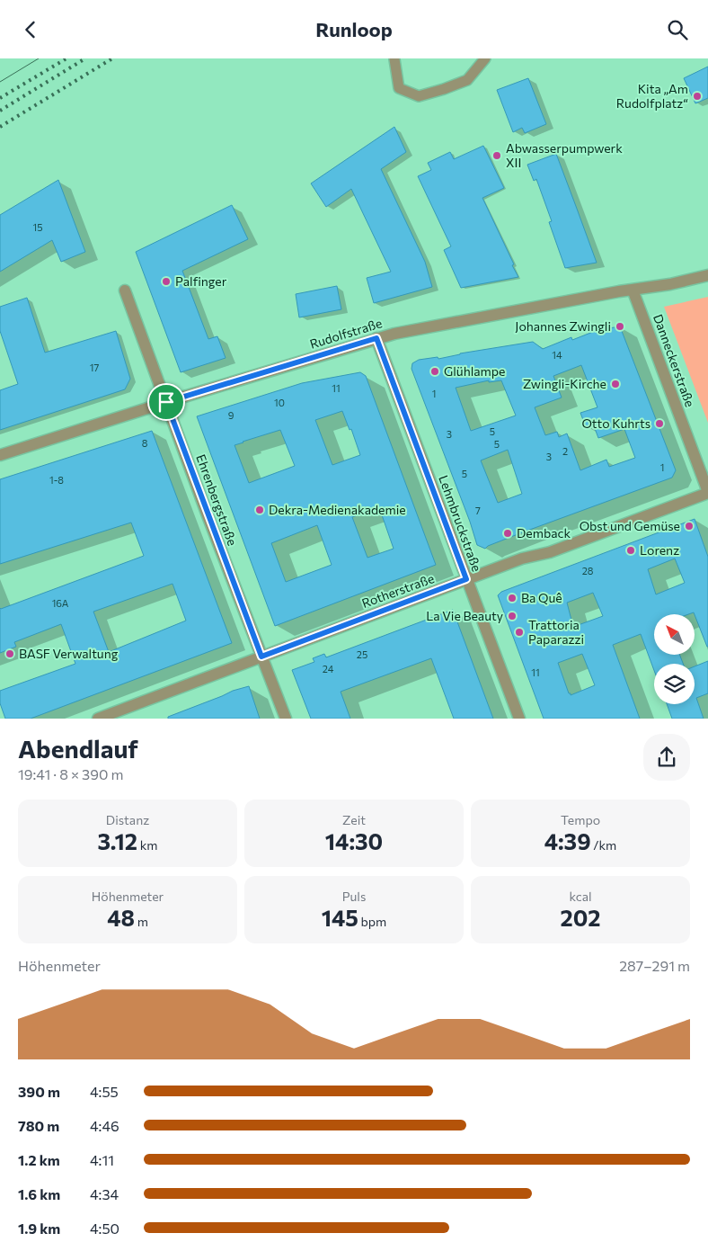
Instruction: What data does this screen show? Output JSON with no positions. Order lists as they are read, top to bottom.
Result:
{
  "streets": {
    "street": [
      "Rudolfstraße",
      "Danneckerstraße",
      "Ehrenbergstraße",
      "Lehmbruckstraße",
      "Rotherstraße"
    ]
  },
  "crossings": [
    ["Rudolfstraße", "Danneckerstraße"],
    ["Rudolfstraße", "Ehrenbergstraße"],
    ["Rudolfstraße", "Lehmbruckstraße"],
    ["Danneckerstraße", "Rotherstraße"],
    ["Ehrenbergstraße", "Rotherstraße"],
    ["Lehmbruckstraße", "Rotherstraße"]
  ],
  "places": [
    "Kita „Am Rudolfplatz“",
    "Abwasserpumpwerk XII",
    "Palfinger",
    "Johannes Zwingli",
    "Glühlampe",
    "Zwingli-Kirche",
    "Otto Kuhrts",
    "Dekra-Medienakademie",
    "Obst und Gemüse",
    "Demback",
    "Lorenz",
    "Ba Quê",
    "La Vie Beauty",
    "Trattoria Paparazzi",
    "BASF Verwaltung"
  ],
  "house_numbers": [
    "15",
    "14",
    "17",
    "11",
    "1",
    "10",
    "9",
    "5",
    "3",
    "8",
    "5",
    "2",
    "3",
    "1",
    "5",
    "1-8",
    "7",
    "28",
    "16A",
    "25",
    "24",
    "11"
  ],
  "north": "top left",
  "page": {
    "header": "Runloop",
    "heading": ["Abendlauf", "19:41 · 8 × 390 m"],
    "stats": [
      ["Distanz", "3.12 km"],
      ["Zeit", "14:30"],
      ["Tempo", "4:39 /km"],
      ["Höhenmeter", "48 m"],
      ["Puls", "145 bpm"],
      ["kcal", "202"]
    ],
    "chart": ["Höhenmeter", "287–291 m"],
    "list": [
      {
        "name": "390 m",
        "note": "4:55"
      },
      {
        "name": "780 m",
        "note": "4:46"
      },
      {
        "name": "1.2 km",
        "note": "4:11"
      },
      {
        "name": "1.6 km",
        "note": "4:34"
      },
      {
        "name": "1.9 km",
        "note": "4:50"
      }
    ]
  }
}
